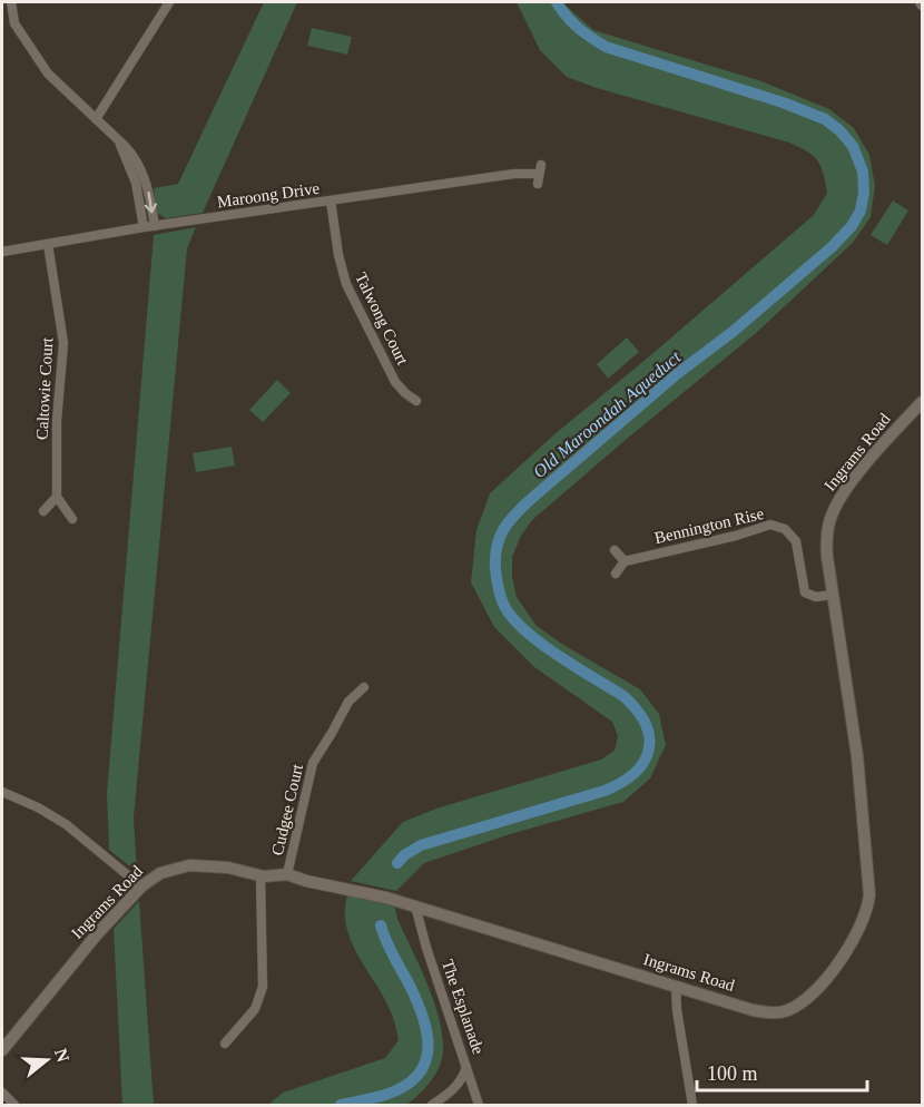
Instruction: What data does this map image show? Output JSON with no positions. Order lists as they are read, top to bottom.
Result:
{
  "streets": {
    "street": [
      "Maroong Drive",
      "Talwong Court",
      "Caltowie Court",
      "Ingrams Road",
      "Bennington Rise",
      "Cudgee Court",
      "The Esplanade"
    ]
  },
  "crossings": [
    ["Maroong Drive", "Talwong Court"],
    ["Maroong Drive", "Caltowie Court"],
    ["Ingrams Road", "Bennington Rise"],
    ["Ingrams Road", "Cudgee Court"],
    ["Ingrams Road", "The Esplanade"]
  ],
  "water": ["Old Maroondah Aqueduct"],
  "scale_bar": "100 m",
  "north": "right"
}
